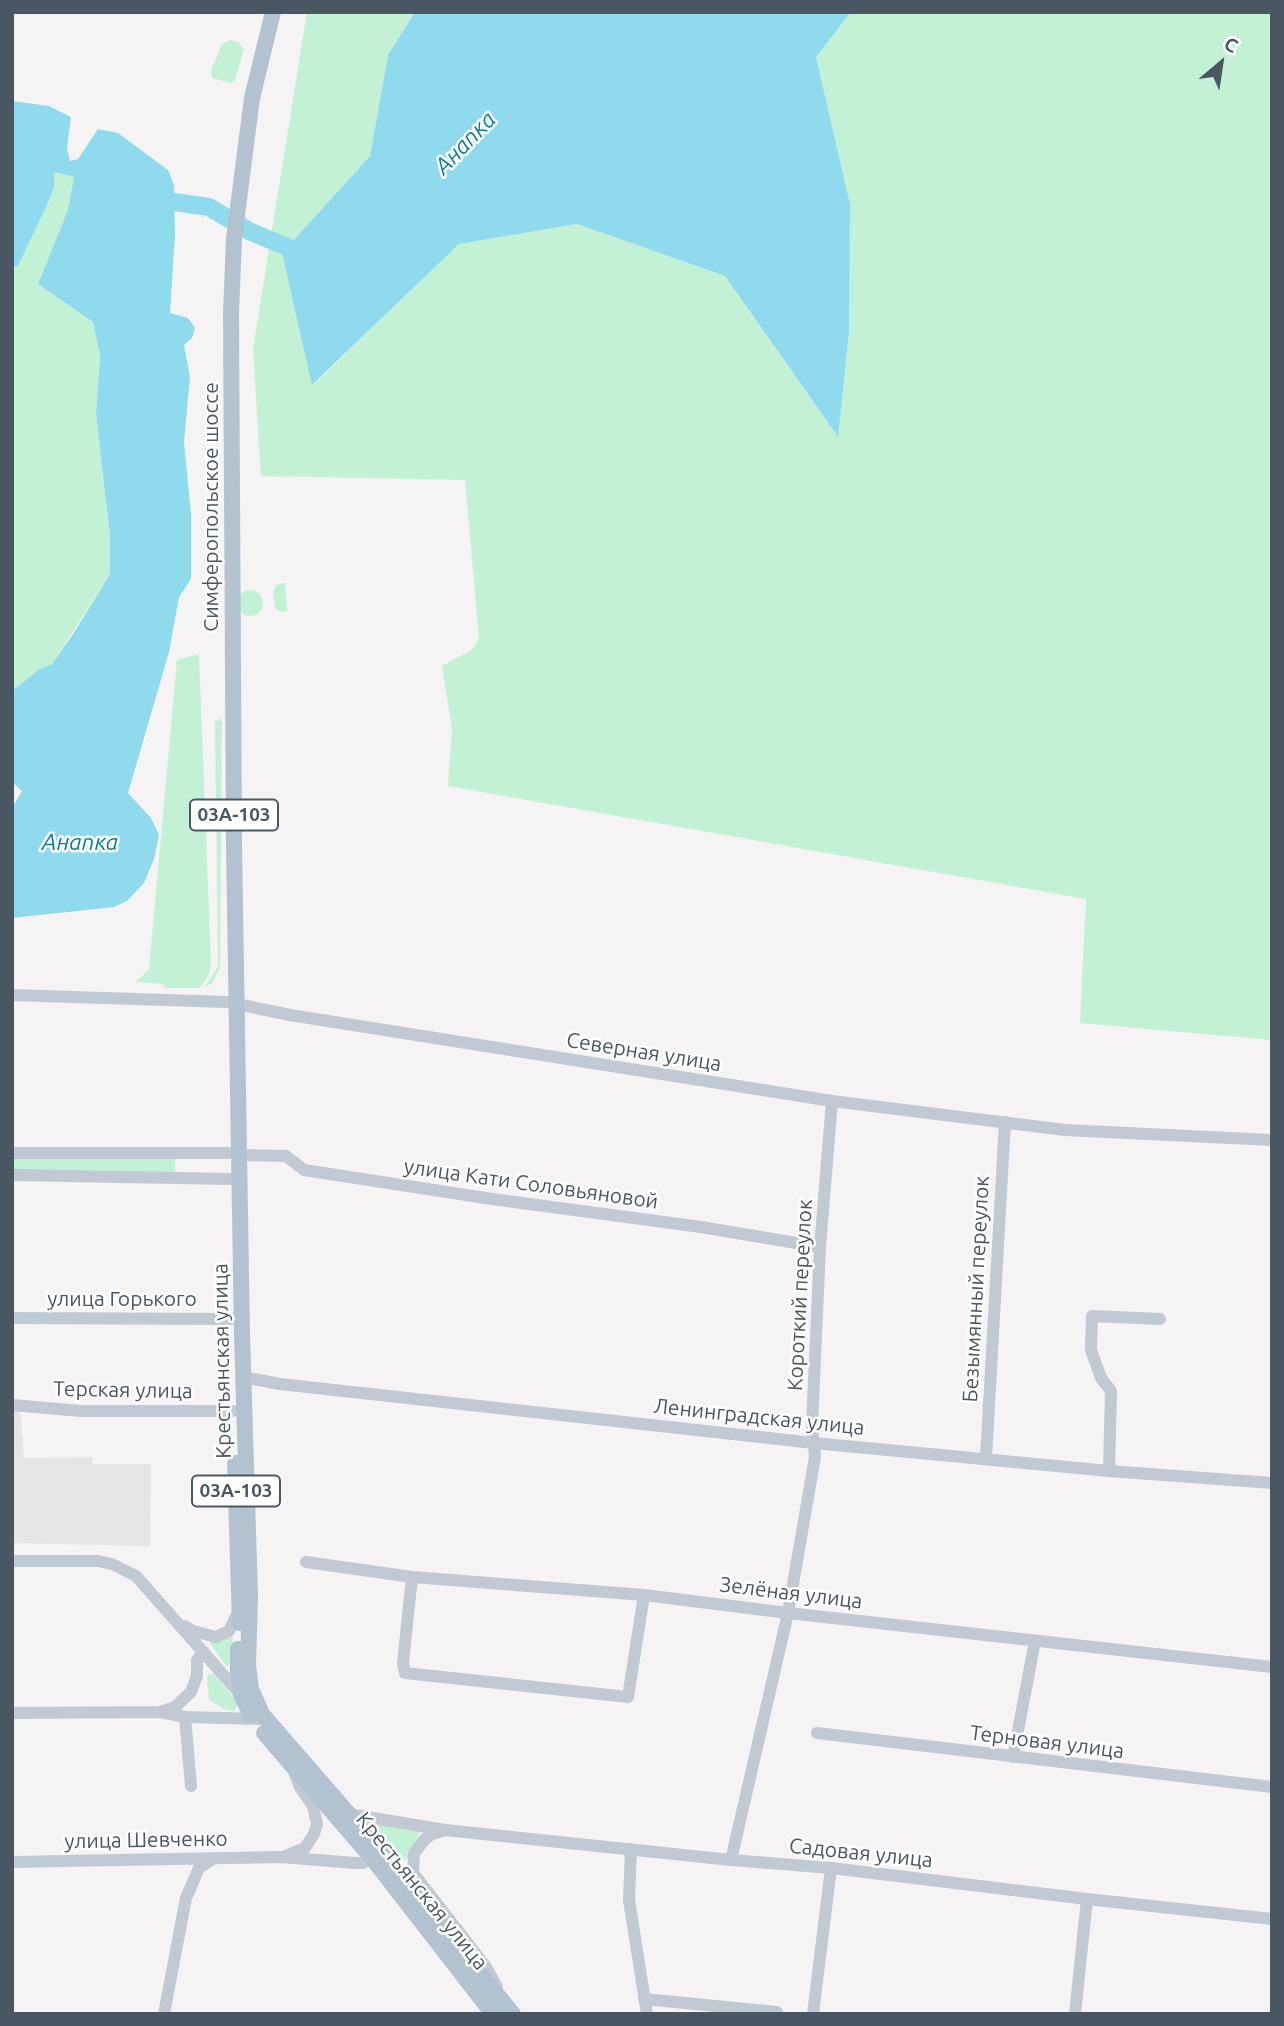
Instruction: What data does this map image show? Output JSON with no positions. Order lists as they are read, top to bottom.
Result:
{
  "streets": {
    "main road": ["Симферопольское шоссе", "03А-103", "Крестьянская улица"],
    "street": [
      "Северная улица",
      "улица Кати Соловьяновой",
      "Безымянный переулок",
      "Короткий переулок",
      "улица Горького",
      "Терская улица",
      "Ленинградская улица",
      "Зелёная улица",
      "Терновая улица",
      "улица Шевченко",
      "Садовая улица"
    ]
  },
  "crossings": [
    ["Симферопольское шоссе", "Северная улица"],
    ["Симферопольское шоссе", "Крестьянская улица"],
    ["Северная улица", "Безымянный переулок"],
    ["Северная улица", "Короткий переулок"],
    ["Северная улица", "Крестьянская улица"],
    ["улица Кати Соловьяновой", "Короткий переулок"],
    ["улица Кати Соловьяновой", "Крестьянская улица"],
    ["Безымянный переулок", "Ленинградская улица"],
    ["Короткий переулок", "Ленинградская улица"],
    ["Короткий переулок", "Зелёная улица"],
    ["Короткий переулок", "Садовая улица"],
    ["улица Горького", "Крестьянская улица"],
    ["Крестьянская улица", "Терская улица"],
    ["Крестьянская улица", "Ленинградская улица"],
    ["Крестьянская улица", "улица Шевченко"],
    ["Крестьянская улица", "Садовая улица"]
  ],
  "water": ["Анапка"],
  "north": "top right"
}
